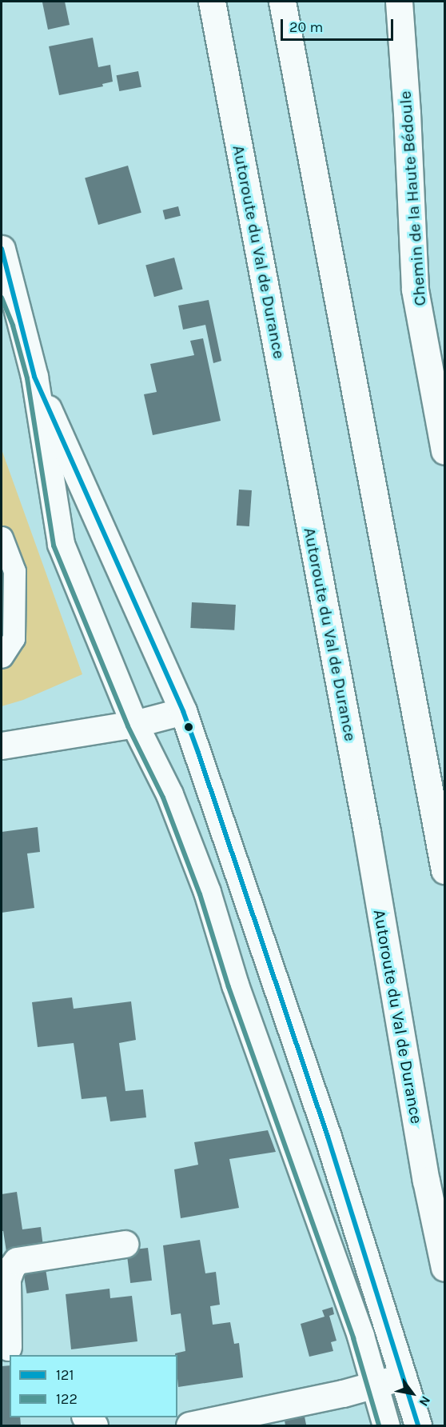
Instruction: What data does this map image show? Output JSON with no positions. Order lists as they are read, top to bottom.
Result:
{
  "streets": {
    "main road": ["Chemin de la Haute Bédoule", "Autoroute du Val de Durance"]
  },
  "lines": ["transit line 121", "transit line 122"],
  "legend": ["121", "122"],
  "scale_bar": "20 m",
  "north": "bottom right"
}
